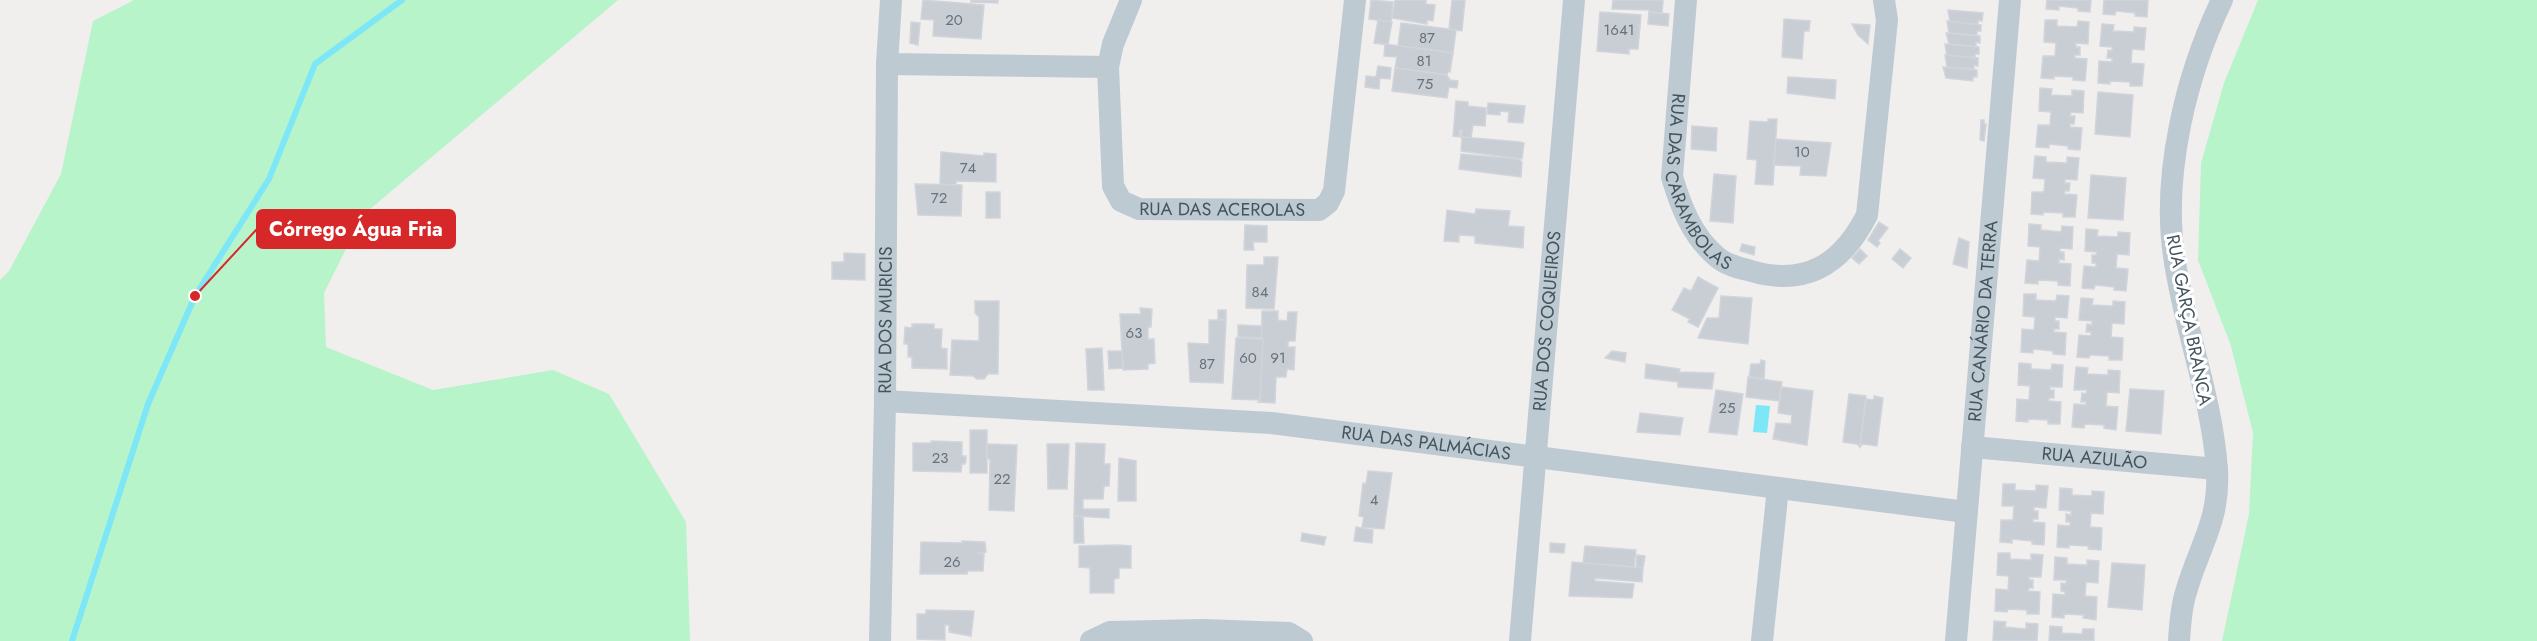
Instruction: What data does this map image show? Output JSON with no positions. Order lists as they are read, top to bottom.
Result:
{
  "streets": {
    "street": [
      "RUA DAS CARAMBOLAS",
      "RUA DAS ACEROLAS",
      "RUA DOS MURICIS",
      "RUA GARÇA BRANCA",
      "RUA DOS COQUEIROS",
      "RUA CANÁRIO DA TERRA",
      "RUA DAS PALMÁCIAS",
      "RUA AZULÃO"
    ]
  },
  "crossings": [
    ["RUA DOS MURICIS", "RUA DAS PALMÁCIAS"],
    ["RUA GARÇA BRANCA", "RUA AZULÃO"],
    ["RUA DOS COQUEIROS", "RUA DAS PALMÁCIAS"],
    ["RUA CANÁRIO DA TERRA", "RUA DAS PALMÁCIAS"],
    ["RUA CANÁRIO DA TERRA", "RUA AZULÃO"]
  ],
  "places": ["Córrego Água Fria"],
  "house_numbers": [
    "20",
    "1641",
    "87",
    "81",
    "75",
    "10",
    "74",
    "72",
    "84",
    "63",
    "60",
    "91",
    "87",
    "25",
    "23",
    "22",
    "4",
    "26"
  ]
}
